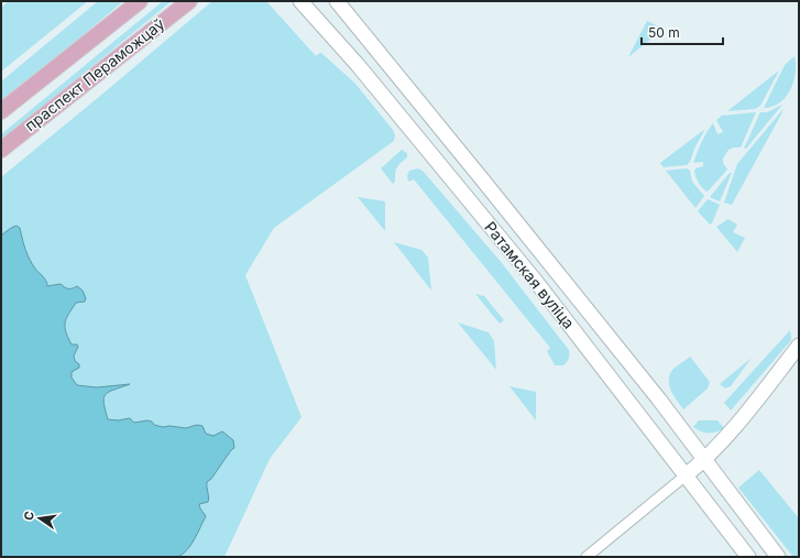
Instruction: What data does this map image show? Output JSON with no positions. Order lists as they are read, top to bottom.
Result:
{
  "streets": {
    "main road": ["праспект Пераможцаў", "Ратамская вуліца"]
  },
  "scale_bar": "50 m",
  "north": "left"
}
